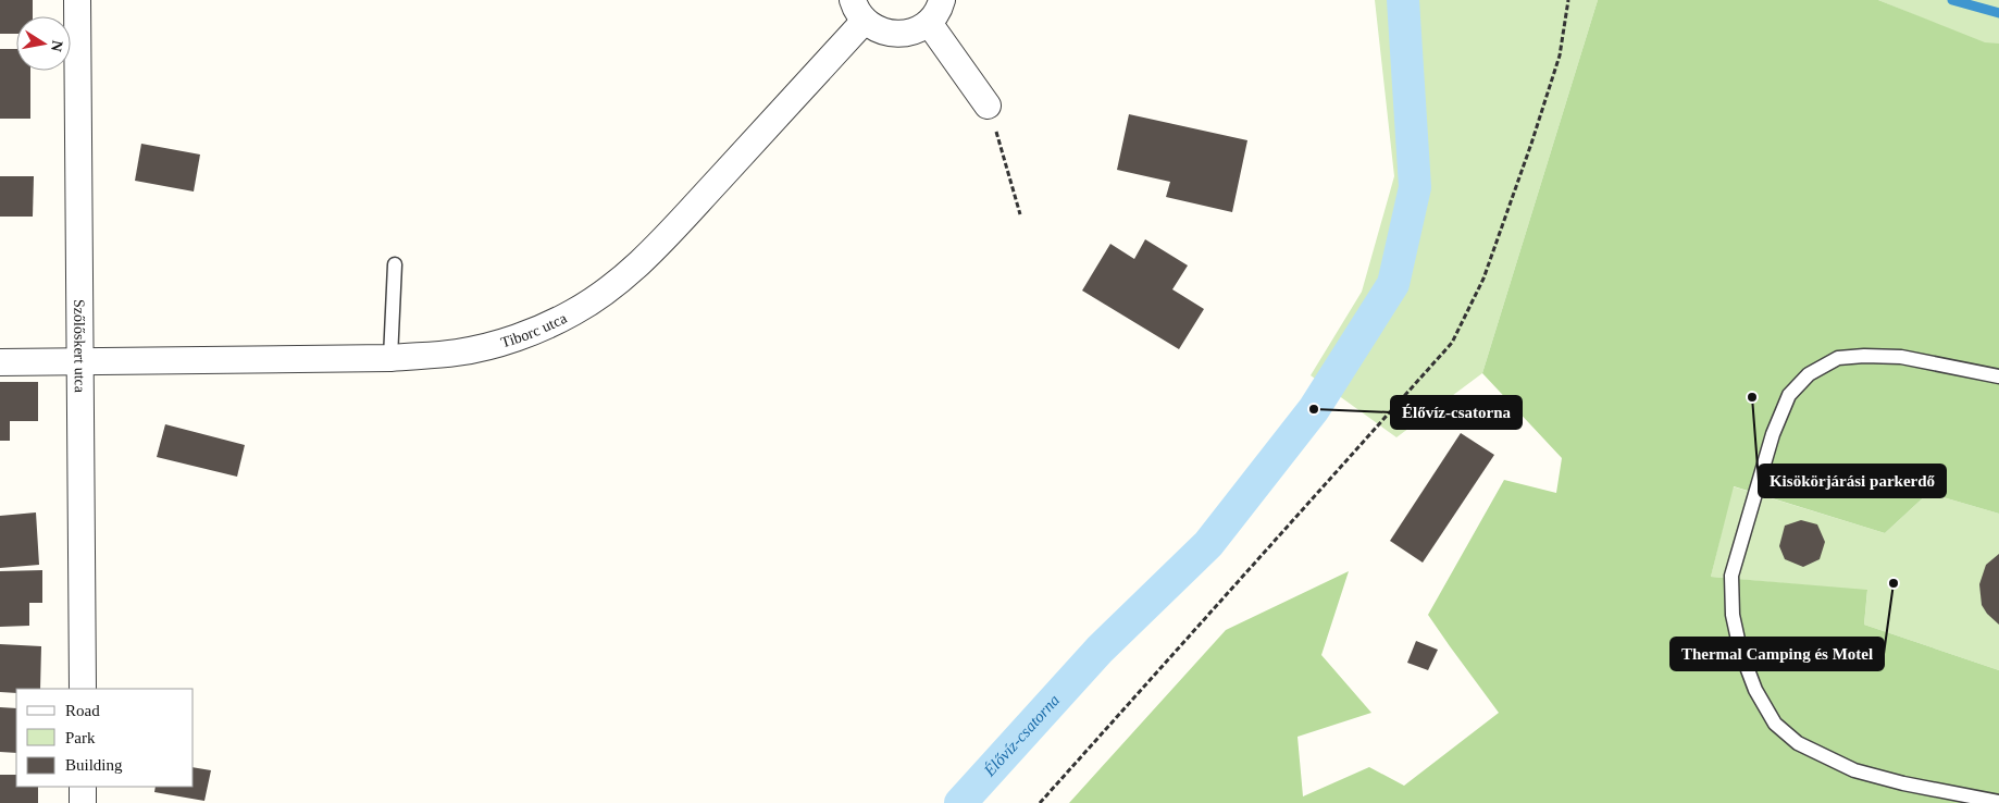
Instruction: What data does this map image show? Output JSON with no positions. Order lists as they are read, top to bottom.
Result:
{
  "streets": {
    "street": ["Tiborc utca", "Szőlőskert utca"]
  },
  "crossings": [
    ["Tiborc utca", "Szőlőskert utca"]
  ],
  "water": ["Élővíz-csatorna"],
  "places": ["Kisökörjárási parkerdő", "Élővíz-csatorna", "Thermal Camping és Motel"],
  "legend": ["Road", "Park", "Building"],
  "north": "right"
}
